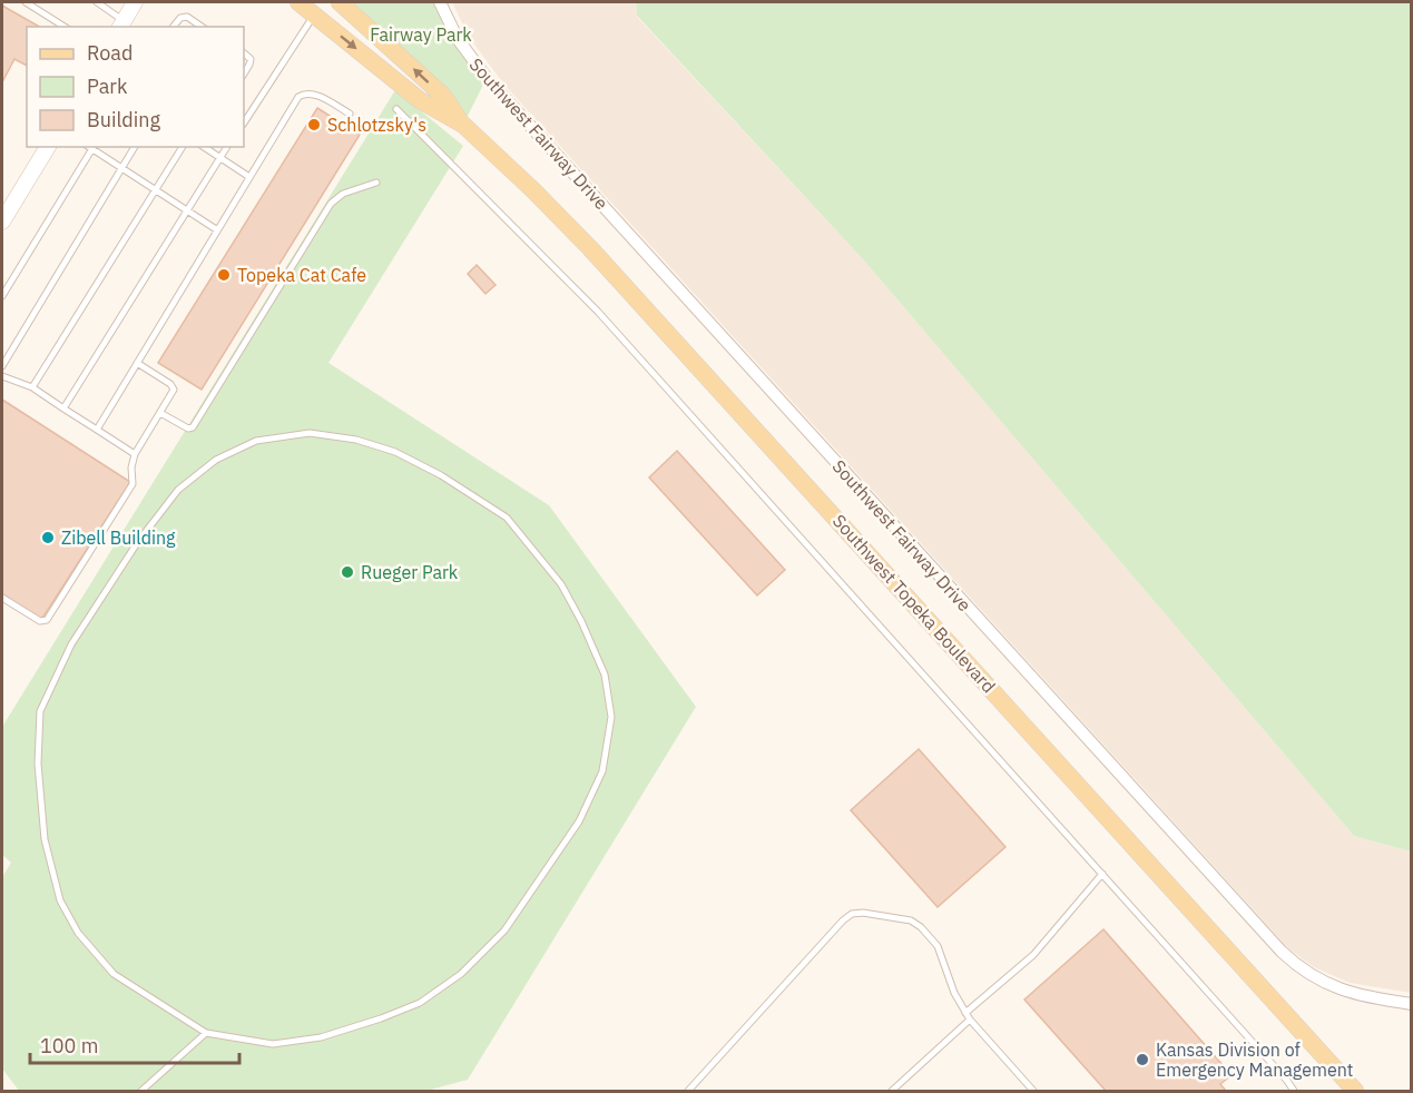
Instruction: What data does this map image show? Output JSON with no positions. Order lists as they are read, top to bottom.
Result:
{
  "streets": {
    "main road": ["Southwest Topeka Boulevard"],
    "street": ["Southwest Fairway Drive"]
  },
  "parks": ["Fairway Park"],
  "places": [
    "Schlotzsky's",
    "Topeka Cat Cafe",
    "Zibell Building",
    "Rueger Park",
    "Kansas Division of Emergency Management"
  ],
  "legend": ["Road", "Park", "Building"],
  "scale_bar": "100 m"
}
